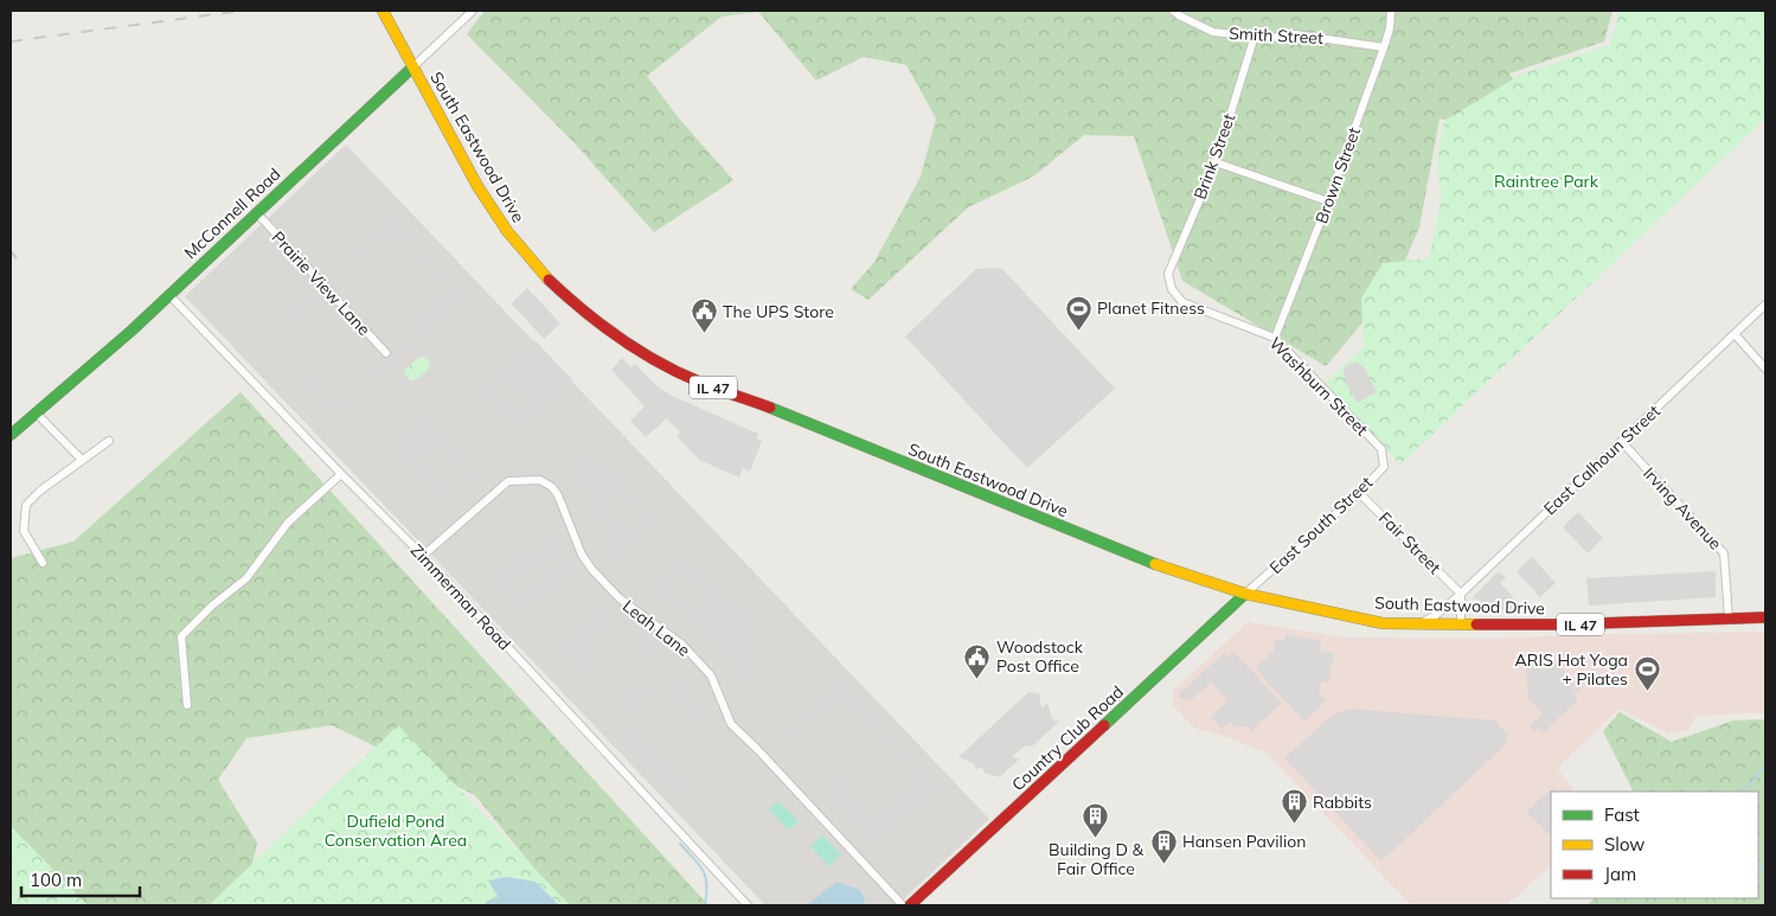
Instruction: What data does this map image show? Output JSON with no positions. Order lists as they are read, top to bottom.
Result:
{
  "streets": {
    "main road": [
      "South Eastwood Drive",
      "McConnell Road",
      "IL 47",
      "Country Club Road"
    ],
    "street": [
      "Smith Street",
      "Brink Street",
      "Brown Street",
      "Prairie View Lane",
      "Washburn Street",
      "East Calhoun Street",
      "Irving Avenue",
      "East South Street",
      "Fair Street",
      "Zimmerman Road",
      "Leah Lane"
    ]
  },
  "crossings": [
    ["Smith Street", "Brink Street"],
    ["Smith Street", "Brown Street"],
    ["South Eastwood Drive", "McConnell Road"],
    ["South Eastwood Drive", "East Calhoun Street"],
    ["South Eastwood Drive", "Irving Avenue"],
    ["South Eastwood Drive", "East South Street"],
    ["South Eastwood Drive", "Country Club Road"],
    ["Brink Street", "Washburn Street"],
    ["Brown Street", "Washburn Street"],
    ["McConnell Road", "Prairie View Lane"],
    ["McConnell Road", "Zimmerman Road"],
    ["Washburn Street", "East South Street"],
    ["East Calhoun Street", "Irving Avenue"],
    ["East Calhoun Street", "Fair Street"],
    ["East South Street", "Fair Street"],
    ["East South Street", "Country Club Road"],
    ["Zimmerman Road", "Leah Lane"]
  ],
  "parks": ["Raintree Park", "Dufield Pond Conservation Area"],
  "places": {
    "sports": ["Planet Fitness", "ARIS Hot Yoga + Pilates"],
    "public building": ["The UPS Store", "Woodstock Post Office"],
    "building": ["Rabbits", "Building D & Fair Office", "Hansen Pavilion"]
  },
  "legend": ["Fast", "Slow", "Jam"],
  "scale_bar": "100 m"
}
